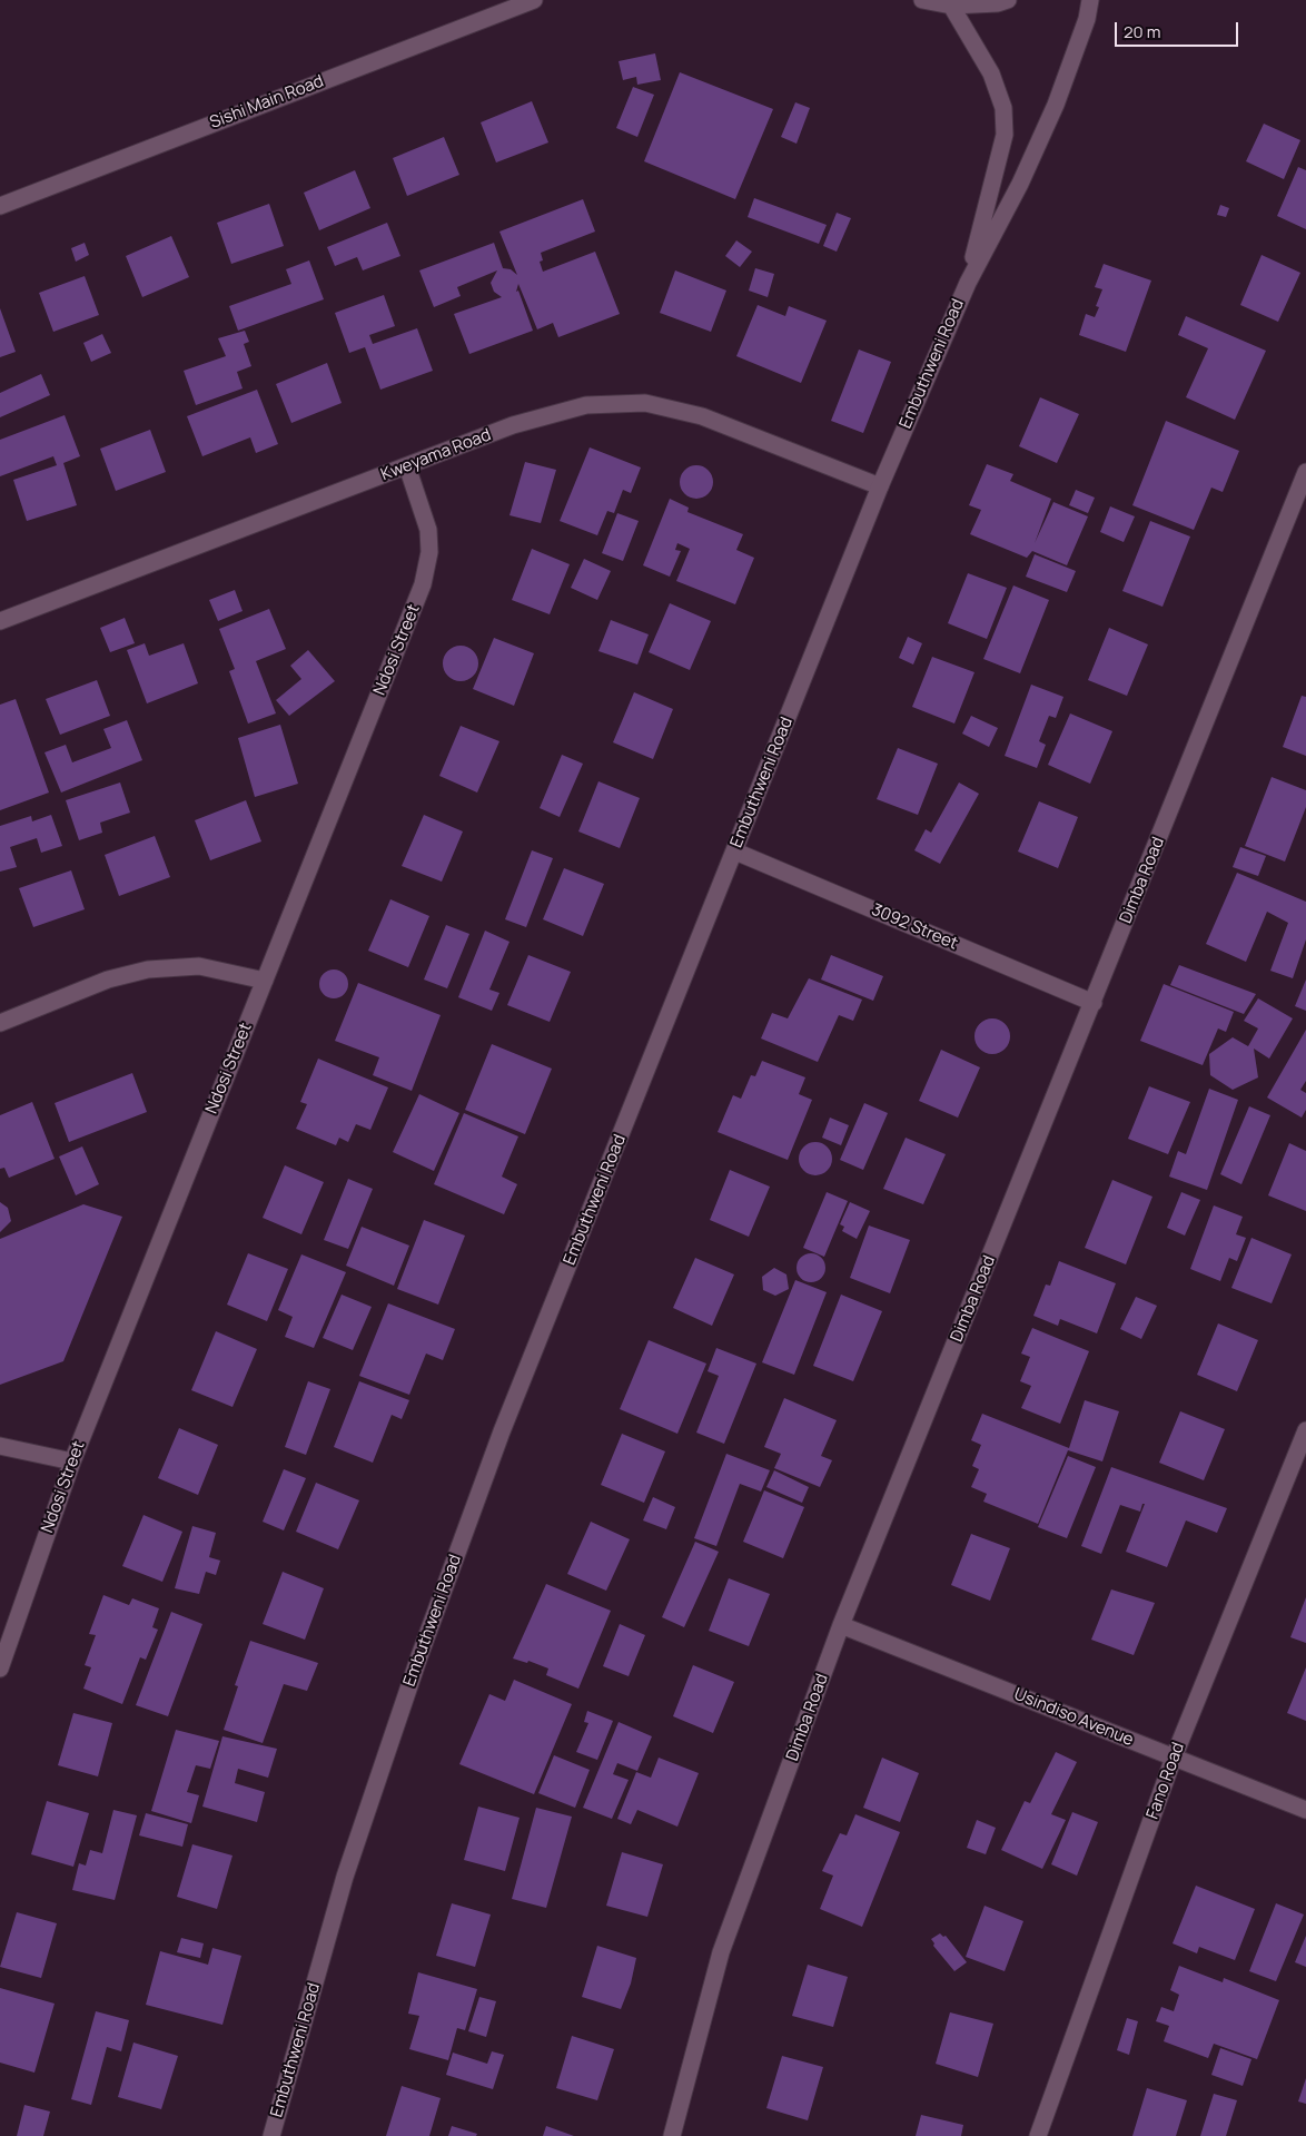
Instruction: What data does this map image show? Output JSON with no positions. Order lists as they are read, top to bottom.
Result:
{
  "streets": {
    "street": [
      "Sishi Main Road",
      "Embuthweni Road",
      "Kweyama Road",
      "Ndosi Street",
      "Dimba Road",
      "3092 Street",
      "Usindiso Avenue",
      "Fano Road"
    ]
  },
  "crossings": [
    ["Embuthweni Road", "Kweyama Road"],
    ["Embuthweni Road", "3092 Street"],
    ["Kweyama Road", "Ndosi Street"],
    ["Dimba Road", "3092 Street"],
    ["Dimba Road", "Usindiso Avenue"],
    ["Usindiso Avenue", "Fano Road"]
  ],
  "scale_bar": "20 m"
}
